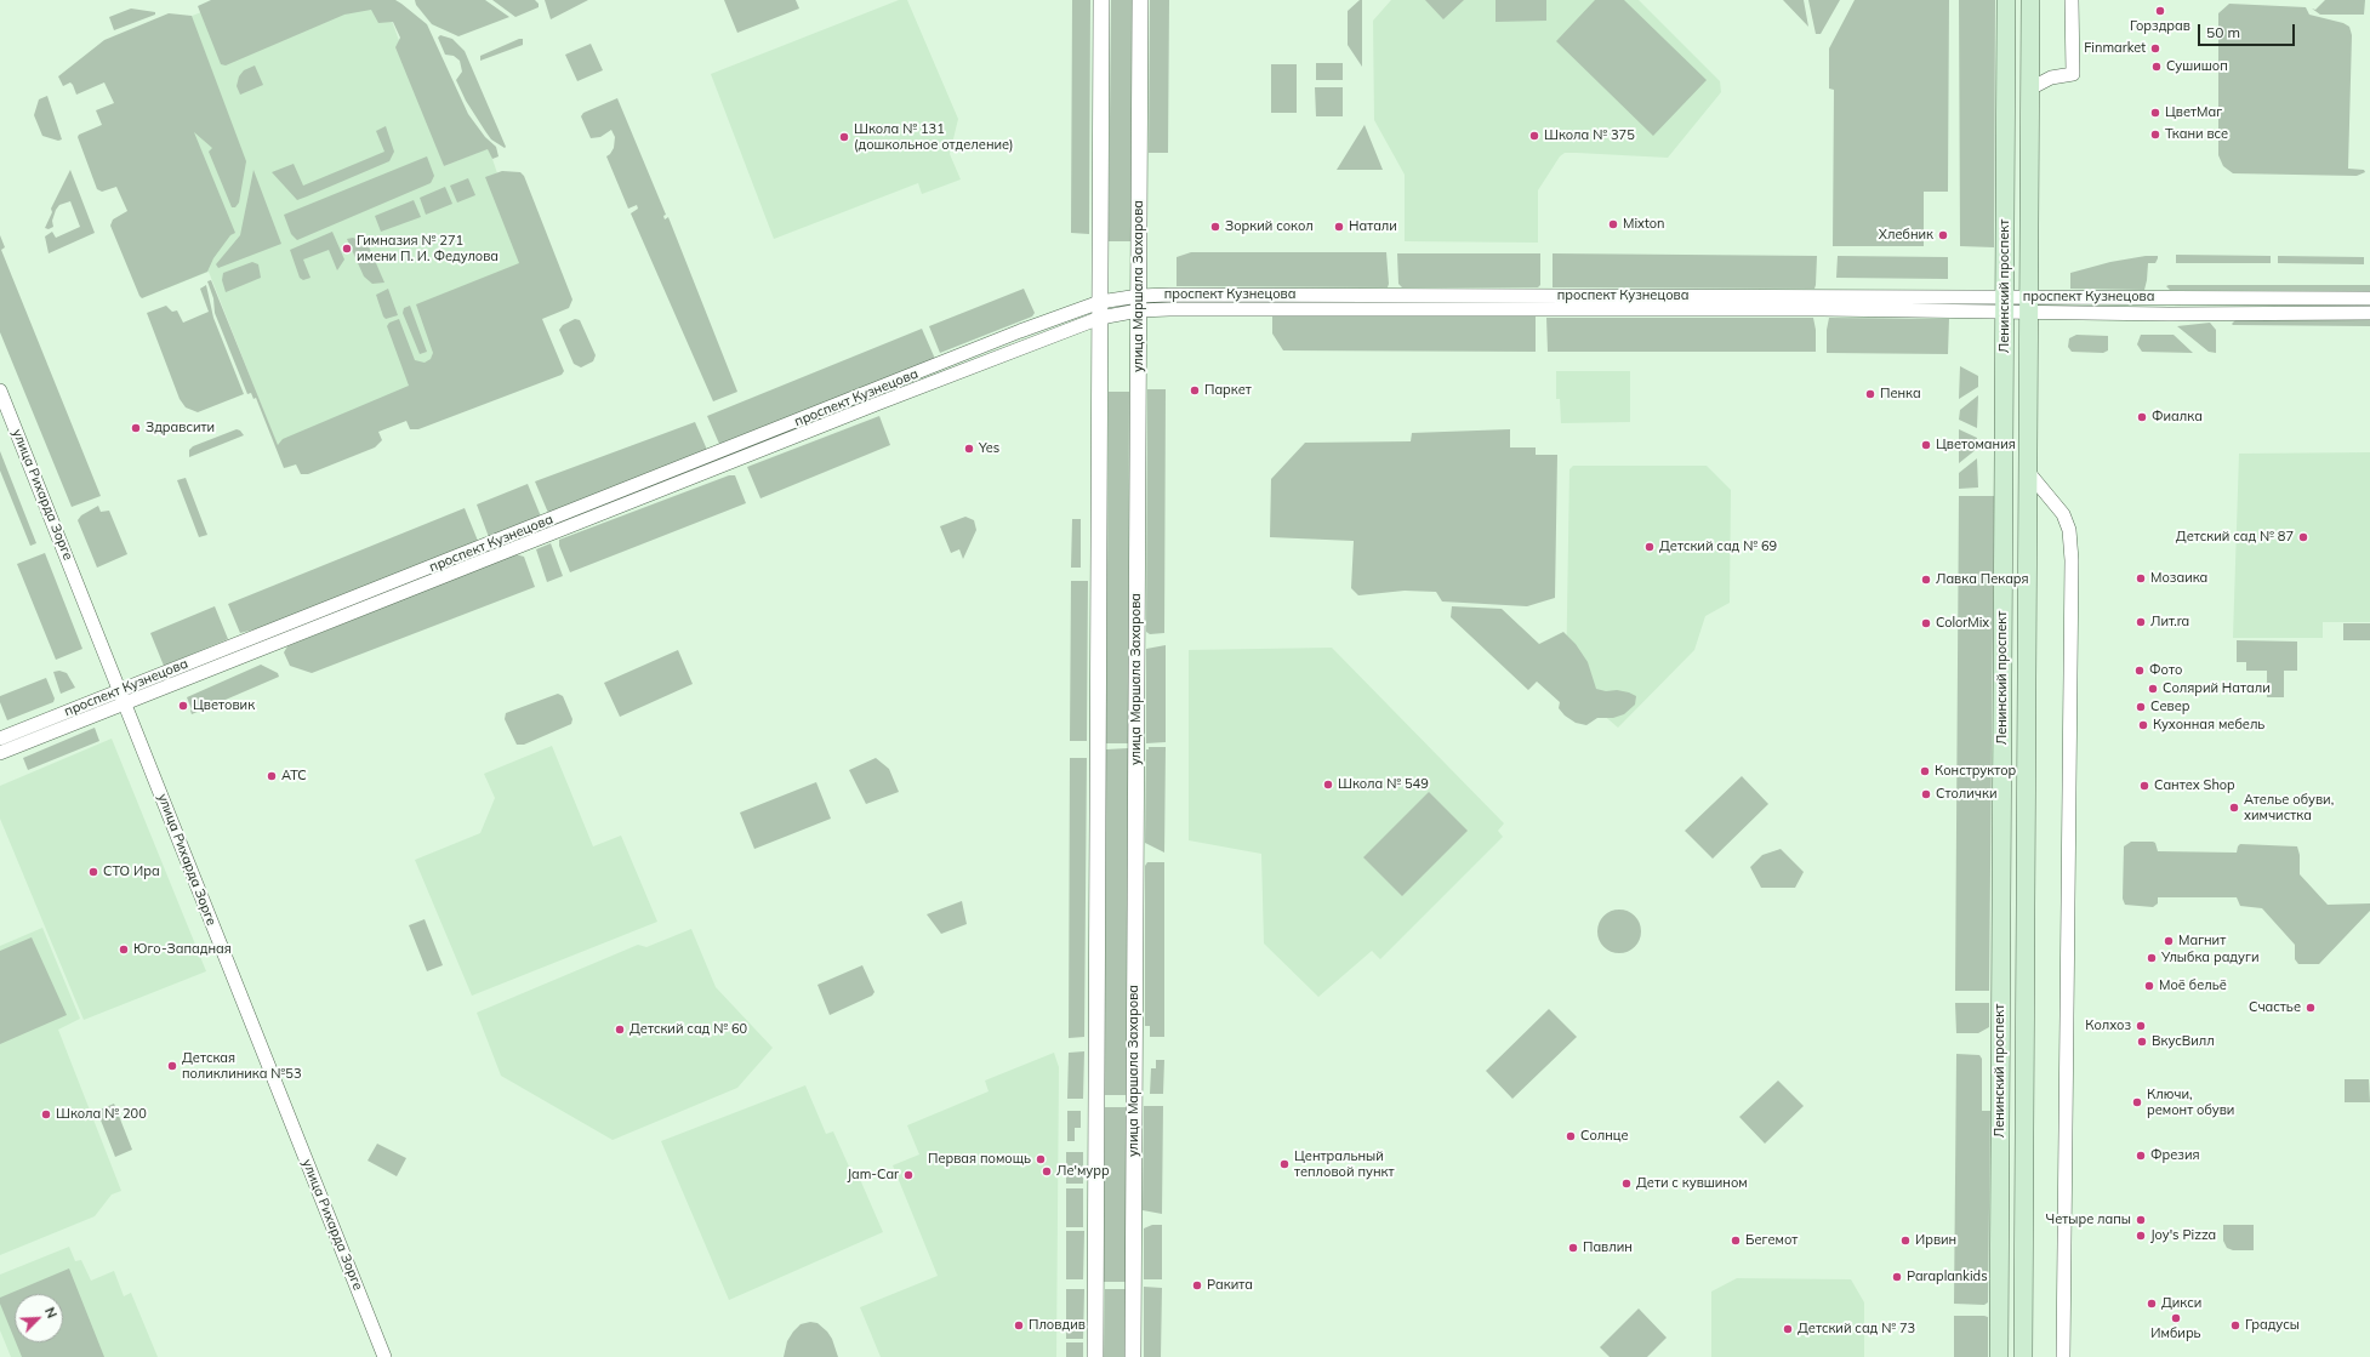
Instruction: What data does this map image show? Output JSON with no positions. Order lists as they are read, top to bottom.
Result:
{
  "streets": {
    "main road": ["Ленинский проспект"],
    "street": ["улица Маршала Захарова", "проспект Кузнецова", "улица Рихарда Зорге"]
  },
  "crossings": [
    ["улица Маршала Захарова", "проспект Кузнецова"],
    ["Ленинский проспект", "проспект Кузнецова"],
    ["проспект Кузнецова", "улица Рихарда Зорге"]
  ],
  "places": [
    "Горздрав",
    "Finmarket",
    "Сушишоп",
    "ЦветМаг",
    "Ткани все",
    "Школа № 375",
    "Школа № 131 (дошкольное отделение)",
    "Mixton",
    "Зоркий сокол",
    "Натали",
    "Хлебник",
    "Гимназия № 271 имени П. И. Федулова",
    "Паркет",
    "Пенка",
    "Фиалка",
    "Здравсити",
    "Цветомания",
    "Yes",
    "Детский сад № 87",
    "Детский сад № 69",
    "Мозаика",
    "Лавка Пекаря",
    "Лит.ra",
    "ColorMix",
    "Фото",
    "Солярий Натали",
    "Цветовик",
    "Север",
    "Кухонная мебель",
    "Конструктор",
    "АТС",
    "Школа № 549",
    "Сантех Shop",
    "Столички",
    "Ателье обуви, химчистка",
    "СТО Ира",
    "Магнит",
    "Юго-Западная",
    "Улыбка радуги",
    "Моё бельё",
    "Счастье",
    "Колхоз",
    "Детский сад № 60",
    "ВкусВилл",
    "Детская поликлиника №53",
    "Ключи, ремонт обуви",
    "Школа № 200",
    "Солнце",
    "Фрезия",
    "Первая помощь",
    "Центральный тепловой пункт",
    "Ле'мурр",
    "Jam-Car",
    "Дети с кувшином",
    "Четыре лапы",
    "Joy's Pizza",
    "Бегемот",
    "Ирвин",
    "Павлин",
    "Paraplankids",
    "Ракита",
    "Дикси",
    "Имбирь",
    "Пловдив",
    "Градусы",
    "Детский сад № 73"
  ],
  "scale_bar": "50 m",
  "north": "top right"
}
